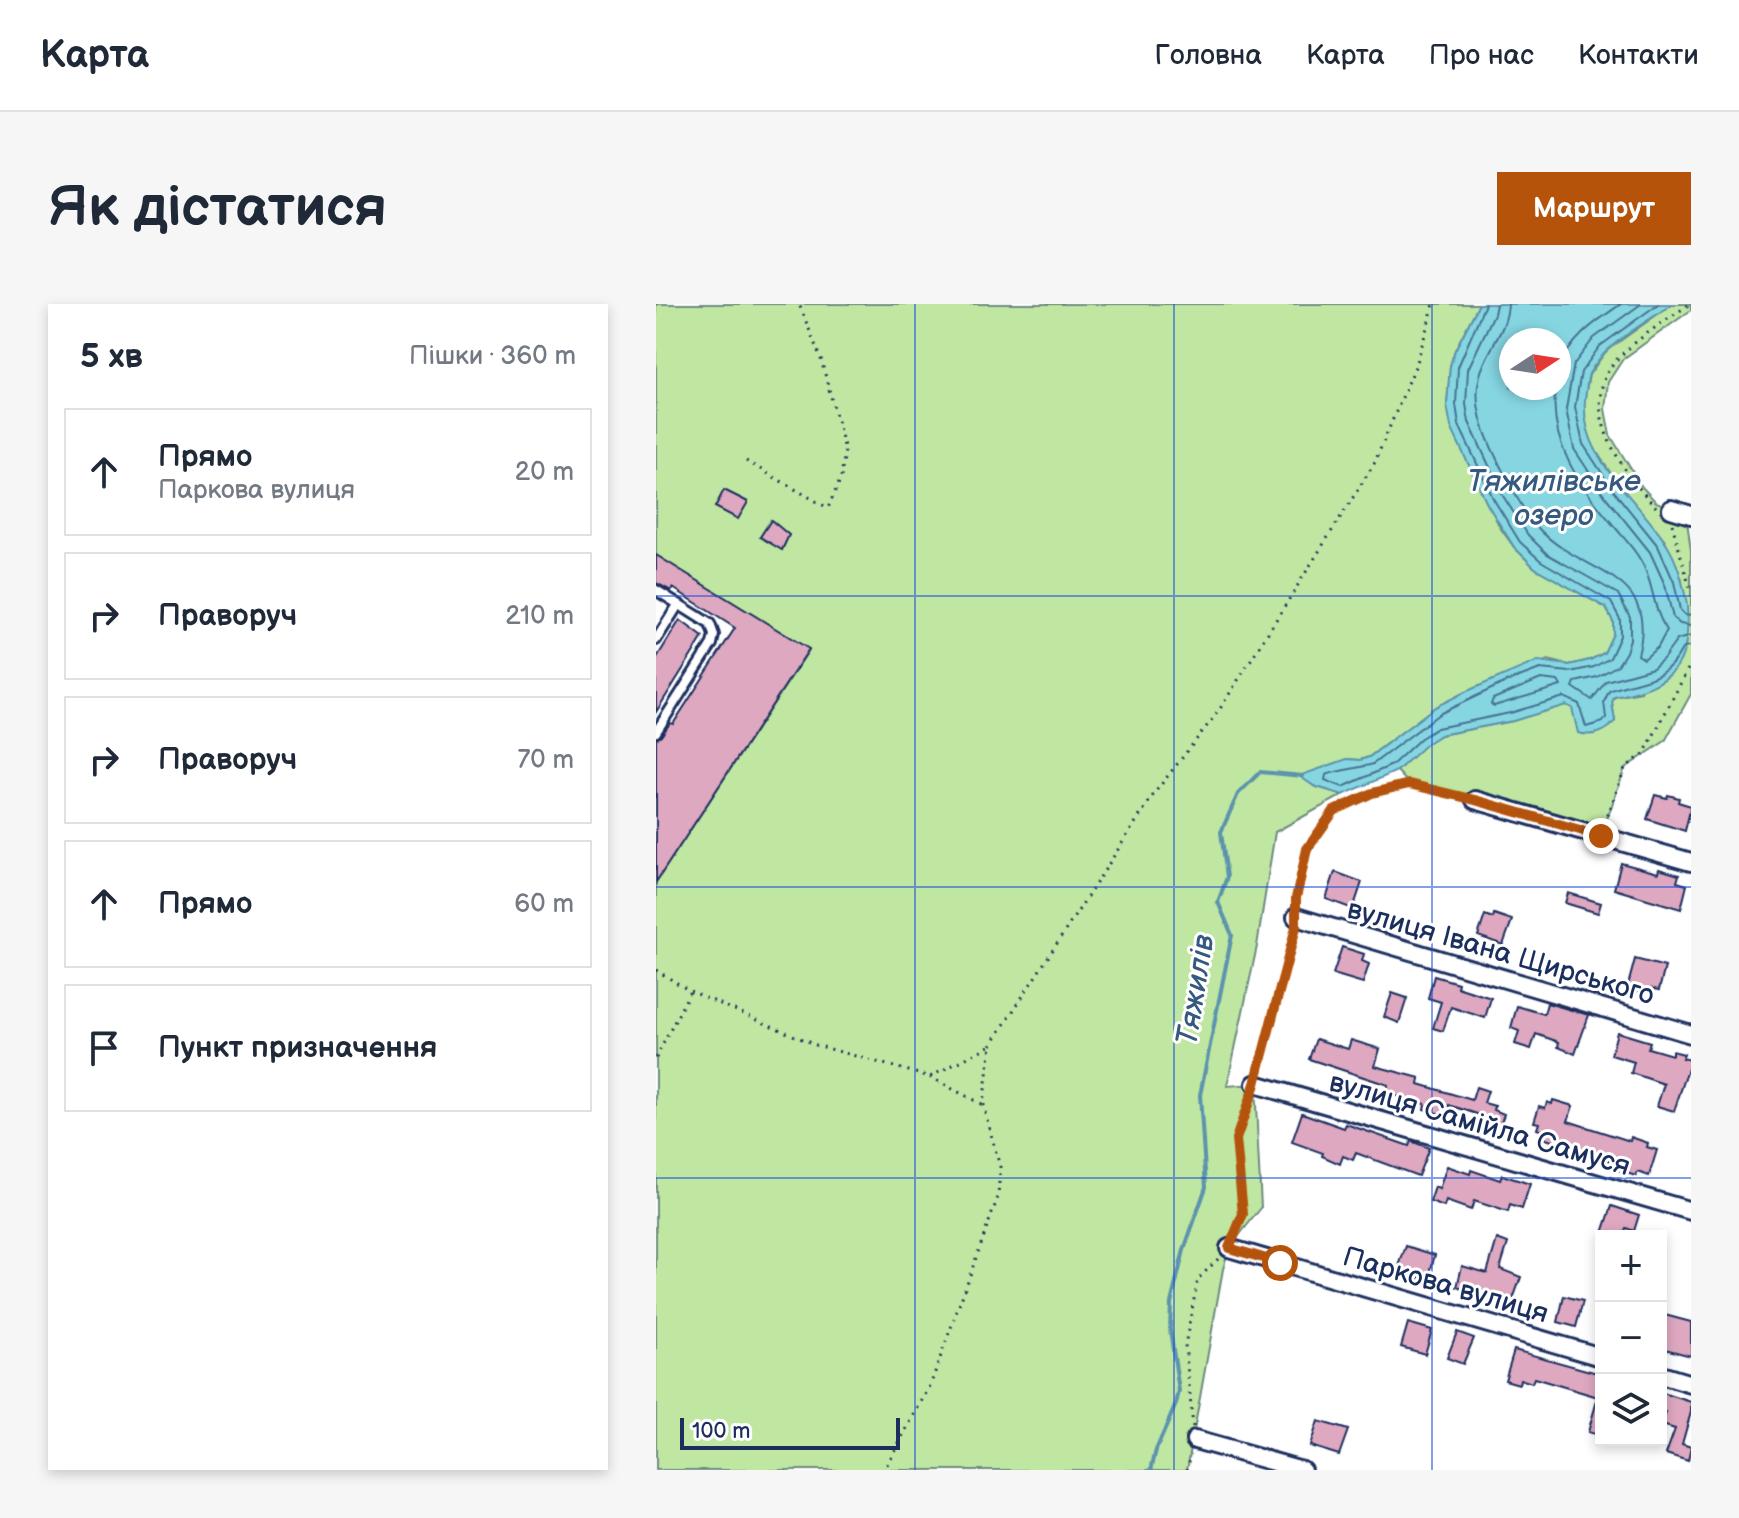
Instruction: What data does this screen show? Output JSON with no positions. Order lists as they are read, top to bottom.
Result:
{
  "streets": {
    "street": ["вулиця Івана Щирського", "вулиця Самійла Самуся", "Паркова вулиця"]
  },
  "water": ["Тяжилівське озеро", "Тяжилів"],
  "scale_bar": "100 m",
  "north": "right",
  "page": {
    "header": "Карта",
    "nav": [
      "Головна",
      "Карта",
      "Про нас",
      "Контакти"
    ],
    "buttons": "Маршрут",
    "title": "Як дістатися",
    "heading": ["5 хв", "Пішки · 360 m"],
    "list": [
      ["Прямо", "Паркова вулиця", "20 m"],
      ["Праворуч", "210 m"],
      ["Праворуч", "70 m"],
      ["Прямо", "60 m"],
      "Пункт призначення"
    ],
    "map_buttons": ["+", "−"],
    "scale": "100 m"
  }
}
